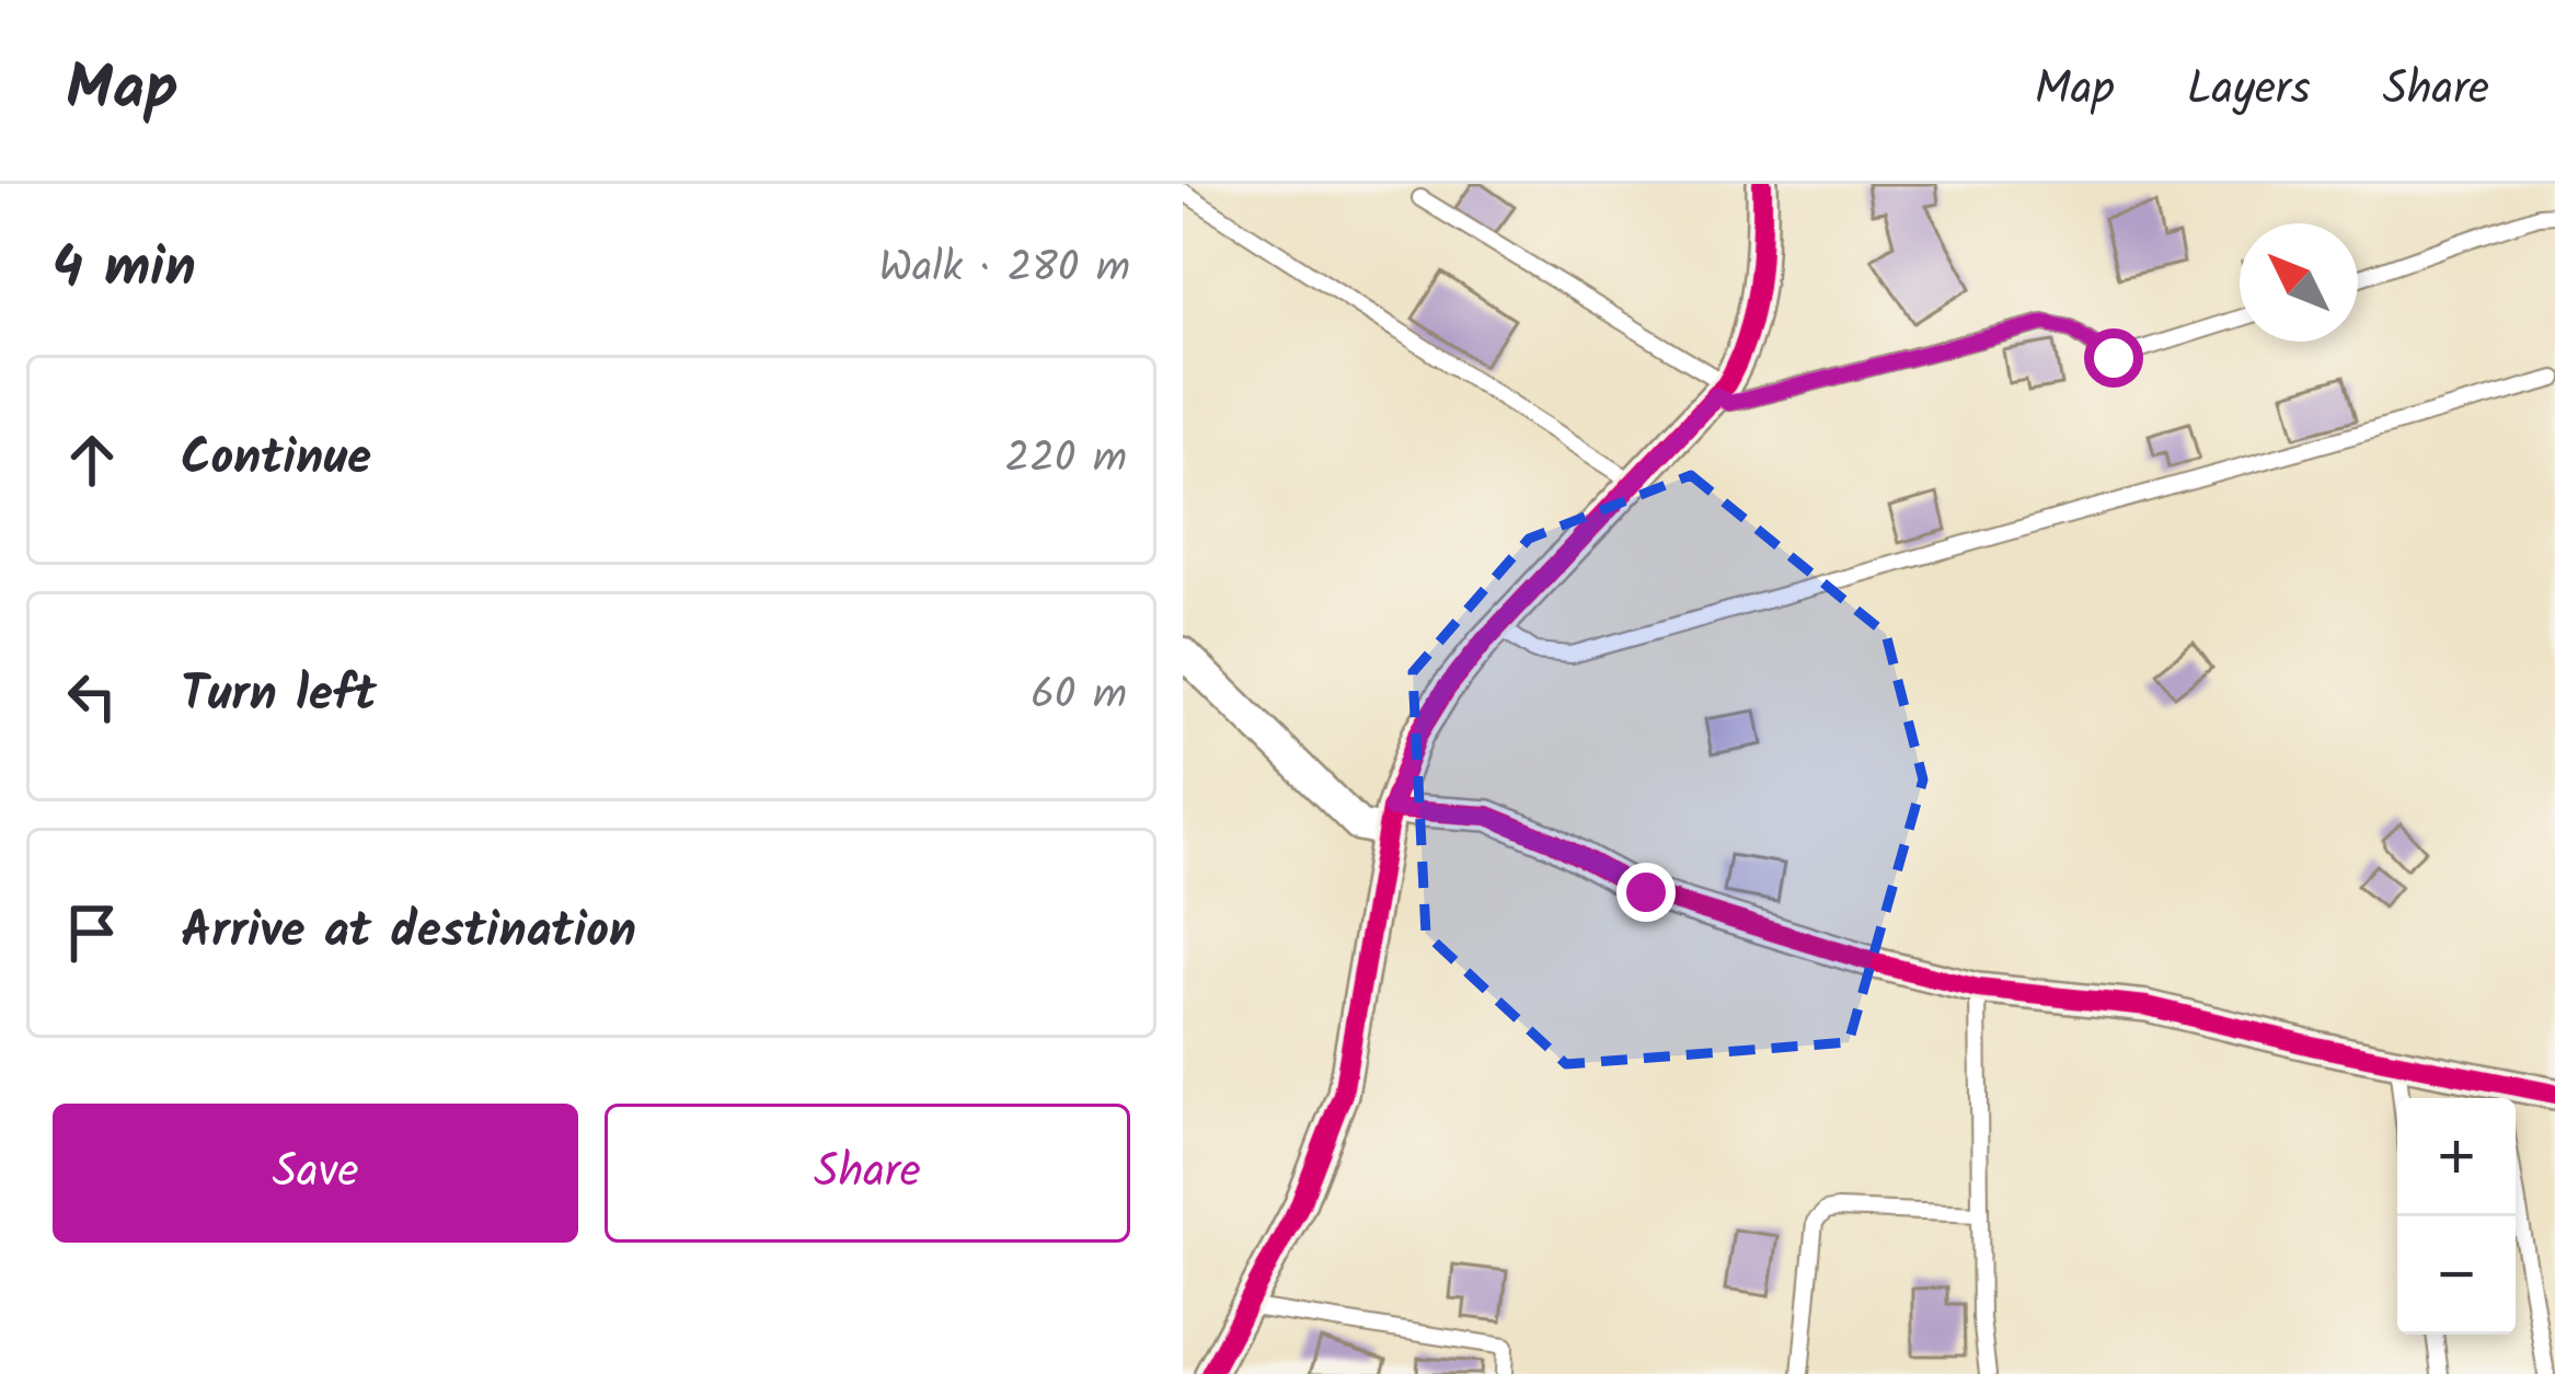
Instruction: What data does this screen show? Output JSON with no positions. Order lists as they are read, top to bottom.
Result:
{
  "north": "top left",
  "page": {
    "header": "Map",
    "nav": ["Map", "Layers", "Share"],
    "heading": ["4 min", "Walk · 280 m"],
    "list": [
      ["Continue", "220 m"],
      ["Turn left", "60 m"],
      "Arrive at destination"
    ],
    "buttons": ["Save", "Share"],
    "map_buttons": ["+", "−"]
  }
}
